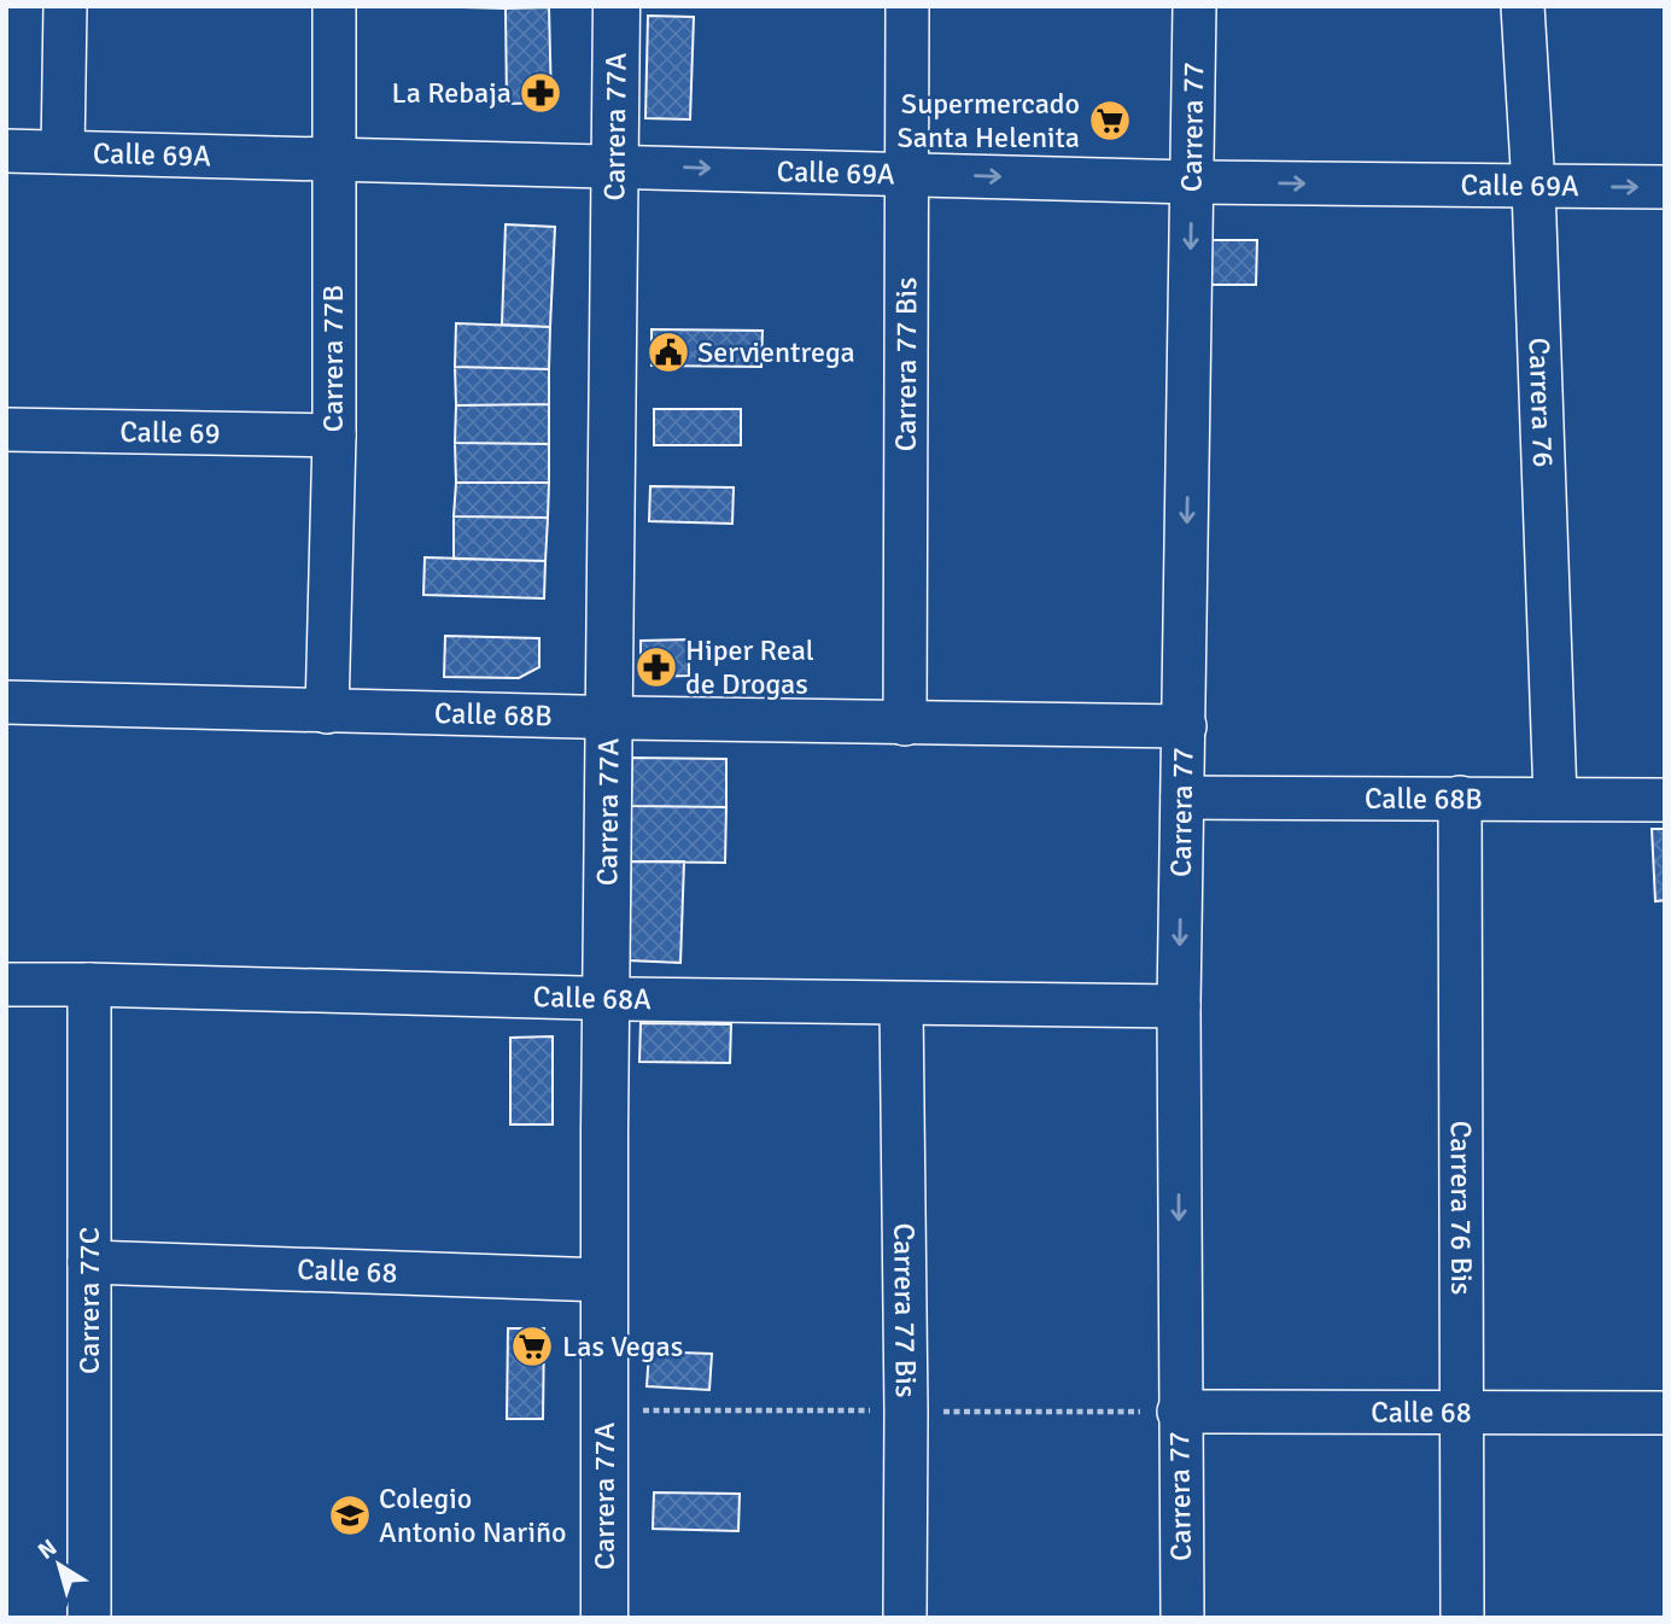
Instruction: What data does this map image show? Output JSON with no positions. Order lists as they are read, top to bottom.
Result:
{
  "streets": {
    "main road": ["Carrera 77A"],
    "street": [
      "Carrera 77",
      "Calle 69A",
      "Carrera 77B",
      "Carrera 77 Bis",
      "Carrera 76",
      "Calle 69",
      "Calle 68B",
      "Calle 68A",
      "Carrera 76 Bis",
      "Calle 68",
      "Carrera 77C"
    ]
  },
  "crossings": [
    ["Carrera 77A", "Calle 69A"],
    ["Carrera 77A", "Calle 68B"],
    ["Carrera 77A", "Calle 68A"],
    ["Carrera 77A", "Calle 68"],
    ["Carrera 77", "Calle 69A"],
    ["Carrera 77", "Calle 68B"],
    ["Carrera 77", "Calle 68A"],
    ["Carrera 77", "Calle 68"],
    ["Calle 69A", "Carrera 77B"],
    ["Calle 69A", "Carrera 77 Bis"],
    ["Calle 69A", "Carrera 76"],
    ["Carrera 77B", "Calle 69"],
    ["Carrera 77B", "Calle 68B"],
    ["Carrera 77 Bis", "Calle 68B"],
    ["Carrera 77 Bis", "Calle 68A"],
    ["Carrera 76", "Calle 68B"],
    ["Calle 68B", "Carrera 76 Bis"],
    ["Calle 68A", "Carrera 77C"],
    ["Carrera 76 Bis", "Calle 68"],
    ["Calle 68", "Carrera 77C"]
  ],
  "one_way": ["Carrera 77", "Calle 69A"],
  "places": {
    "pharmacy": ["La Rebaja", "Hiper Real de Drogas"],
    "supermarket": ["Supermercado Santa Helenita", "Las Vegas"],
    "public building": ["Servientrega"],
    "school or university": ["Colegio Antonio Nariño"]
  },
  "north": "top left"
}
